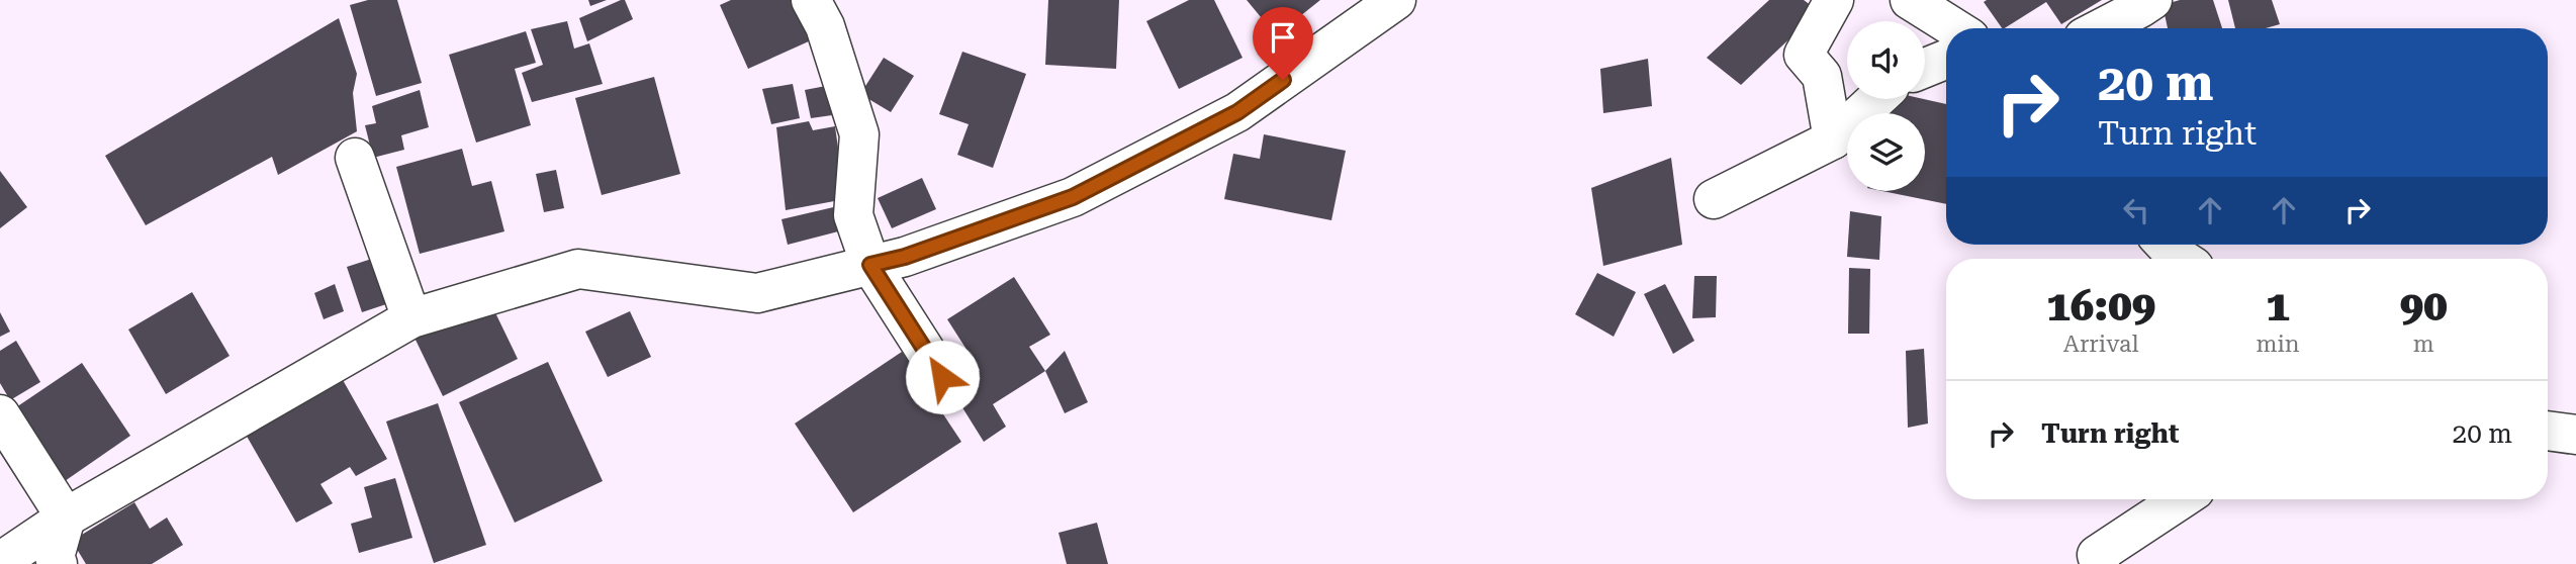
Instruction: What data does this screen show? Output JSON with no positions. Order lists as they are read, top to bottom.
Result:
{
  "page": {
    "turn": ["20 m", "Turn right"],
    "eta": [
      "16:09",
      "Arrival",
      "1",
      "min",
      "90",
      "m"
    ],
    "list": [
      {
        "name": "Turn right",
        "value": "20 m"
      }
    ]
  }
}
